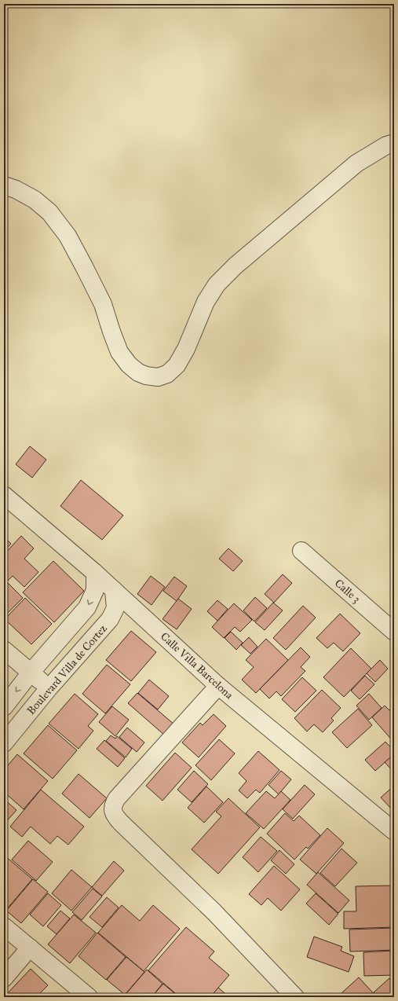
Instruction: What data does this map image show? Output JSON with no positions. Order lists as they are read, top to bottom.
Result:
{
  "streets": {
    "street": ["Calle 3", "Calle Villa Barcelona", "Boulevard Villa de Cortez"]
  },
  "crossings": [
    ["Calle Villa Barcelona", "Boulevard Villa de Cortez"]
  ]
}
